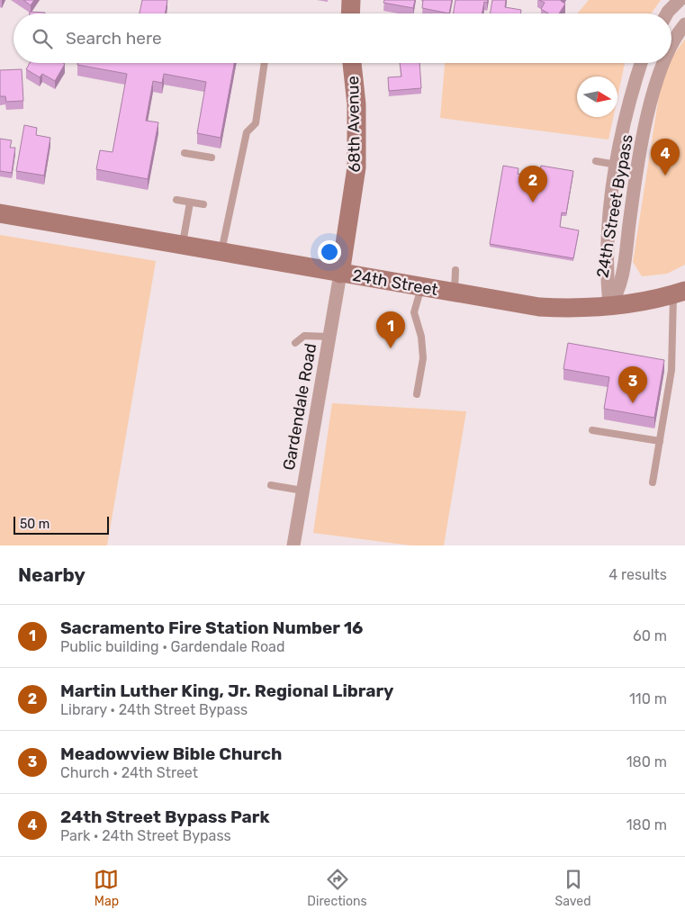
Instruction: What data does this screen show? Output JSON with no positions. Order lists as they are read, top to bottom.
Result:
{
  "streets": {
    "street": [
      "68th Avenue",
      "24th Street Bypass",
      "24th Street",
      "Gardendale Road"
    ]
  },
  "crossings": [
    ["68th Avenue", "24th Street"],
    ["68th Avenue", "Gardendale Road"],
    ["24th Street Bypass", "24th Street"],
    ["24th Street", "Gardendale Road"]
  ],
  "scale_bar": "50 m",
  "north": "right",
  "page": {
    "search": "Search here",
    "pins": [
      "4",
      "2",
      "1",
      "3"
    ],
    "scale": "50 m",
    "heading": ["Nearby", "4 results"],
    "list": [
      {
        "mark": "1",
        "name": "Sacramento Fire Station Number 16",
        "note": "Public building · Gardendale Road",
        "value": "60 m"
      },
      {
        "mark": "2",
        "name": "Martin Luther King, Jr. Regional Library",
        "note": "Library · 24th Street Bypass",
        "value": "110 m"
      },
      {
        "mark": "3",
        "name": "Meadowview Bible Church",
        "note": "Church · 24th Street",
        "value": "180 m"
      },
      {
        "mark": "4",
        "name": "24th Street Bypass Park",
        "note": "Park · 24th Street Bypass",
        "value": "180 m"
      }
    ],
    "nav": ["Map", "Directions", "Saved"]
  }
}
